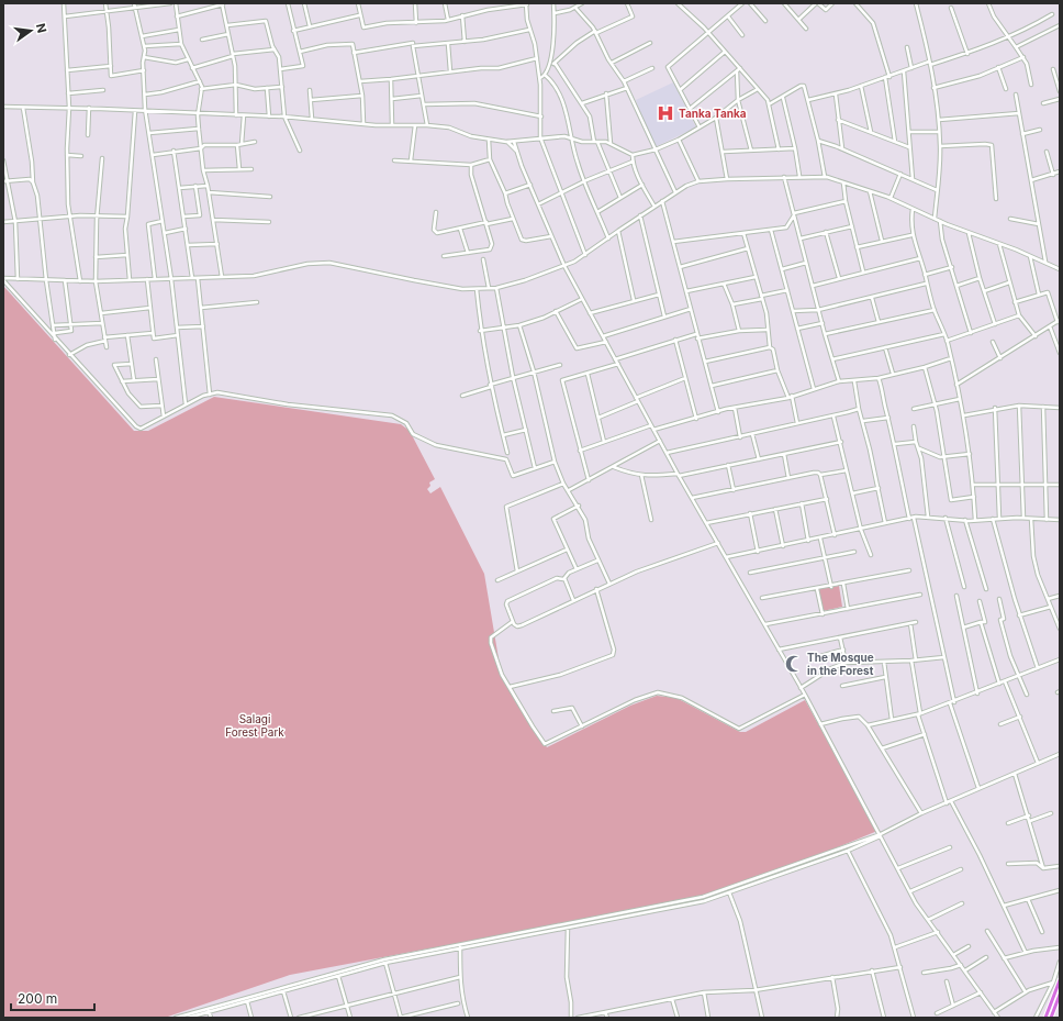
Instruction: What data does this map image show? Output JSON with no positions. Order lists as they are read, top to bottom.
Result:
{
  "parks": ["Salagi Forest Park"],
  "places": {
    "hospital": ["Tanka Tanka"],
    "mosque": ["The Mosque in the Forest"]
  },
  "scale_bar": "200 m",
  "north": "right"
}
